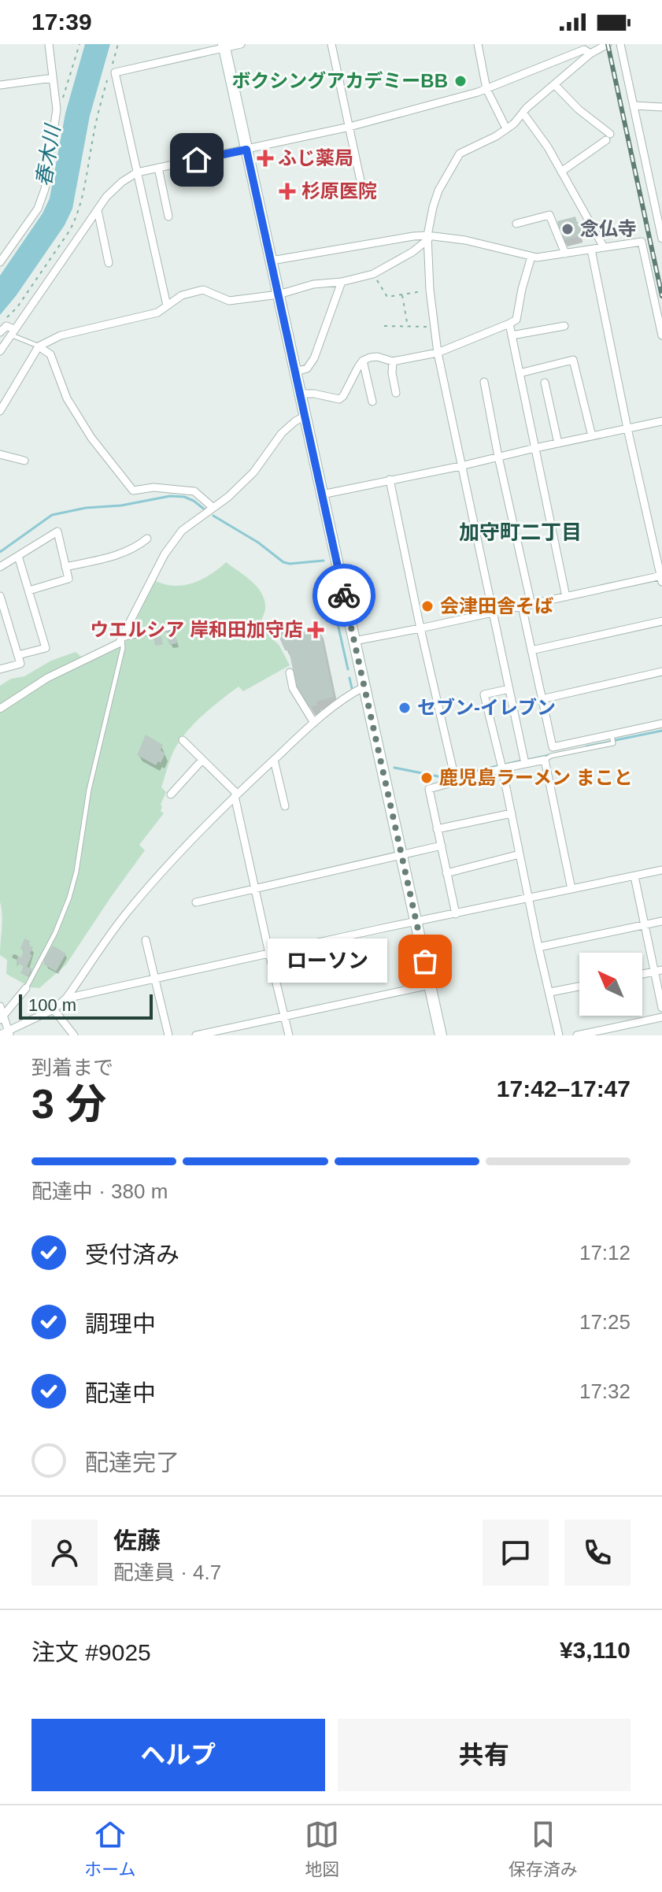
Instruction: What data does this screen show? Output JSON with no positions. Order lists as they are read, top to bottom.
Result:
{
  "districts": ["加守町二丁目"],
  "water": ["春木川"],
  "places": {
    "other": [
      "ボクシングアカデミーBB",
      "念仏寺",
      "会津田舎そば",
      "セブン-イレブン",
      "鹿児島ラーメン まこと",
      "ローソン"
    ],
    "health": ["ふじ薬局", "杉原医院", "ウエルシア 岸和田加守店"]
  },
  "scale_bar": "100 m",
  "north": "top left",
  "page": {
    "status": "17:39",
    "bubble": "ローソン",
    "scale": "100 m",
    "heading": ["3 分", "到着まで", "17:42–17:47"],
    "panel": [
      "佐藤",
      "配達員 · 4.7",
      "注文 #9025",
      "¥3,110"
    ],
    "bar": "配達中 · 380 m",
    "list": [
      ["受付済み", "17:12"],
      ["調理中", "17:25"],
      ["配達中", "17:32"],
      "配達完了"
    ],
    "buttons": ["ヘルプ", "共有"],
    "tabs": ["ホーム", "地図", "保存済み"]
  }
}
